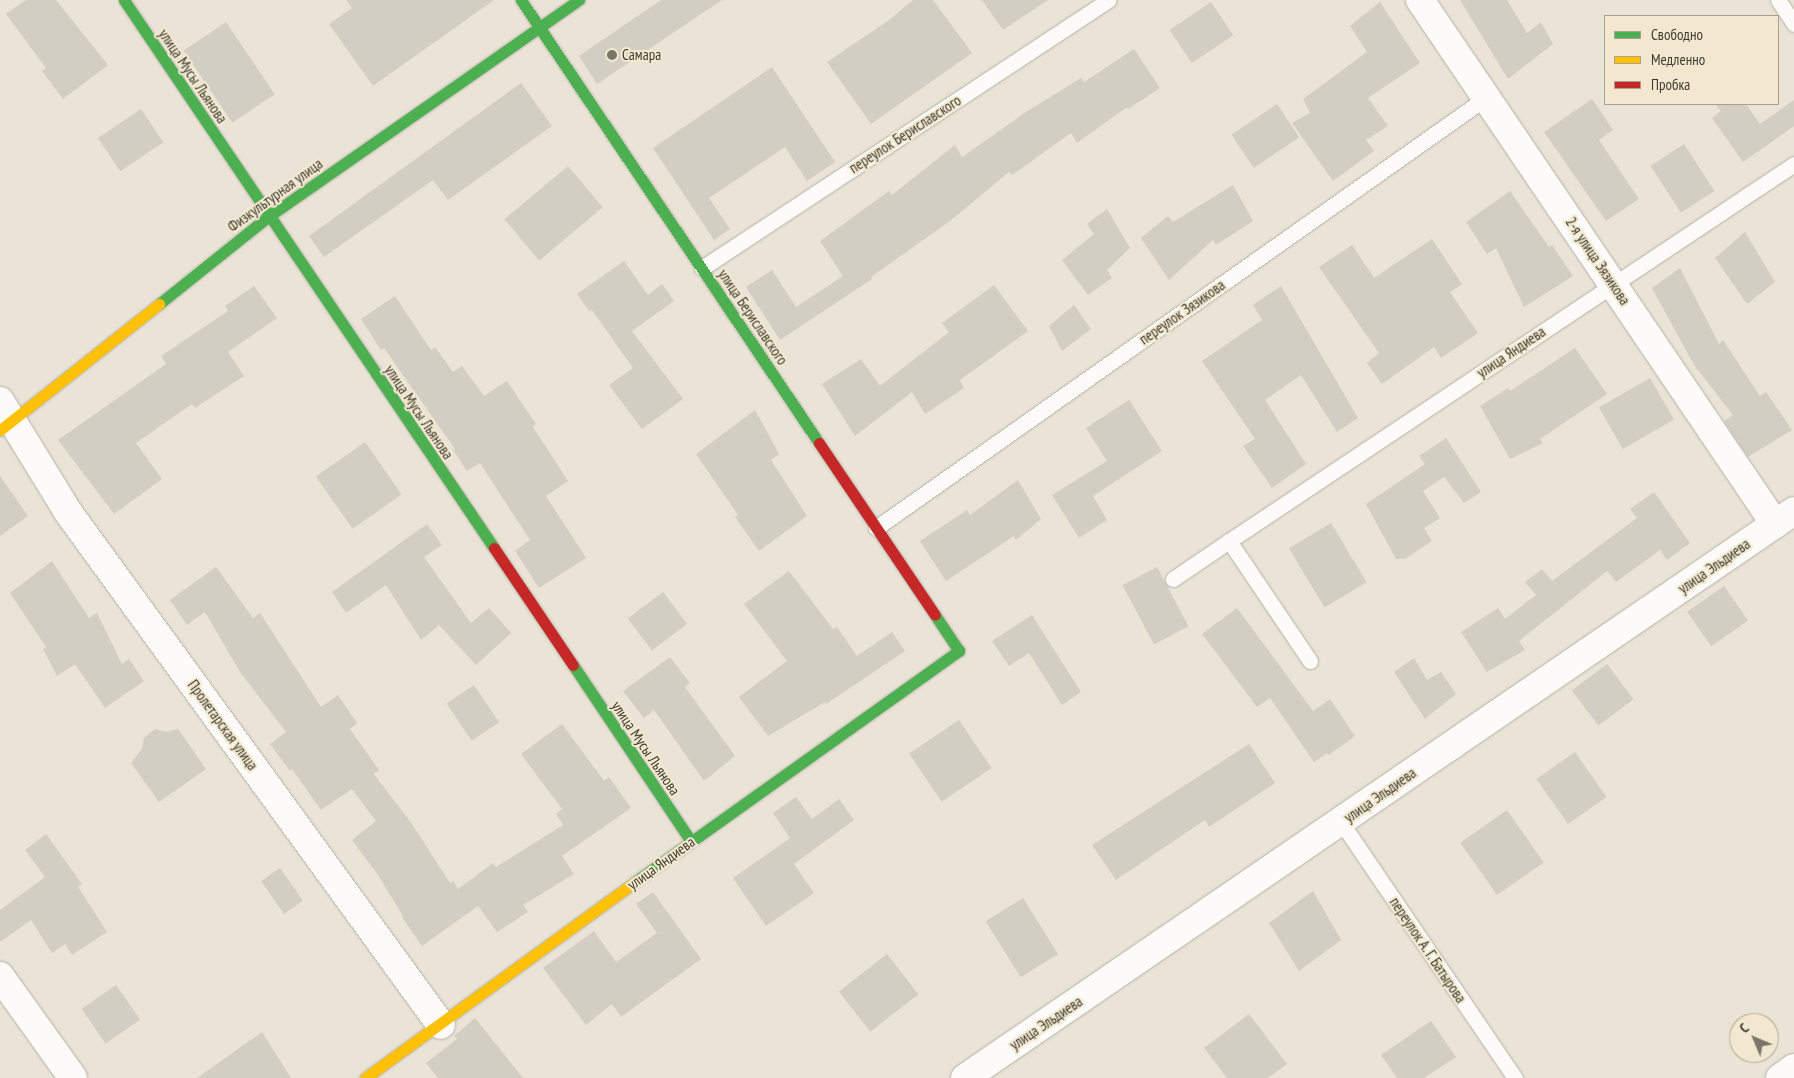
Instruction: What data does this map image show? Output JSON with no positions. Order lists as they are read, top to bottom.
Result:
{
  "streets": {
    "street": [
      "улица Мусы Льянова",
      "Физкультурная улица",
      "2-я улица Зязикова",
      "улица Бериславского",
      "улица Яндиева",
      "улица Эльдиева",
      "Пролетарская улица"
    ],
    "lane": ["переулок Бериславского", "переулок Зязикова", "переулок А. Г. Батырова"]
  },
  "crossings": [
    ["улица Мусы Льянова", "Физкультурная улица"],
    ["улица Мусы Льянова", "улица Яндиева"],
    ["переулок Бериславского", "улица Бериславского"],
    ["Физкультурная улица", "улица Бериславского"],
    ["Физкультурная улица", "Пролетарская улица"],
    ["2-я улица Зязикова", "переулок Зязикова"],
    ["2-я улица Зязикова", "улица Яндиева"],
    ["2-я улица Зязикова", "улица Эльдиева"],
    ["переулок Зязикова", "улица Бериславского"],
    ["улица Бериславского", "улица Яндиева"],
    ["улица Яндиева", "Пролетарская улица"],
    ["улица Эльдиева", "переулок А. Г. Батырова"]
  ],
  "places": ["Самара"],
  "legend": ["Свободно", "Медленно", "Пробка"],
  "north": "top left"
}
